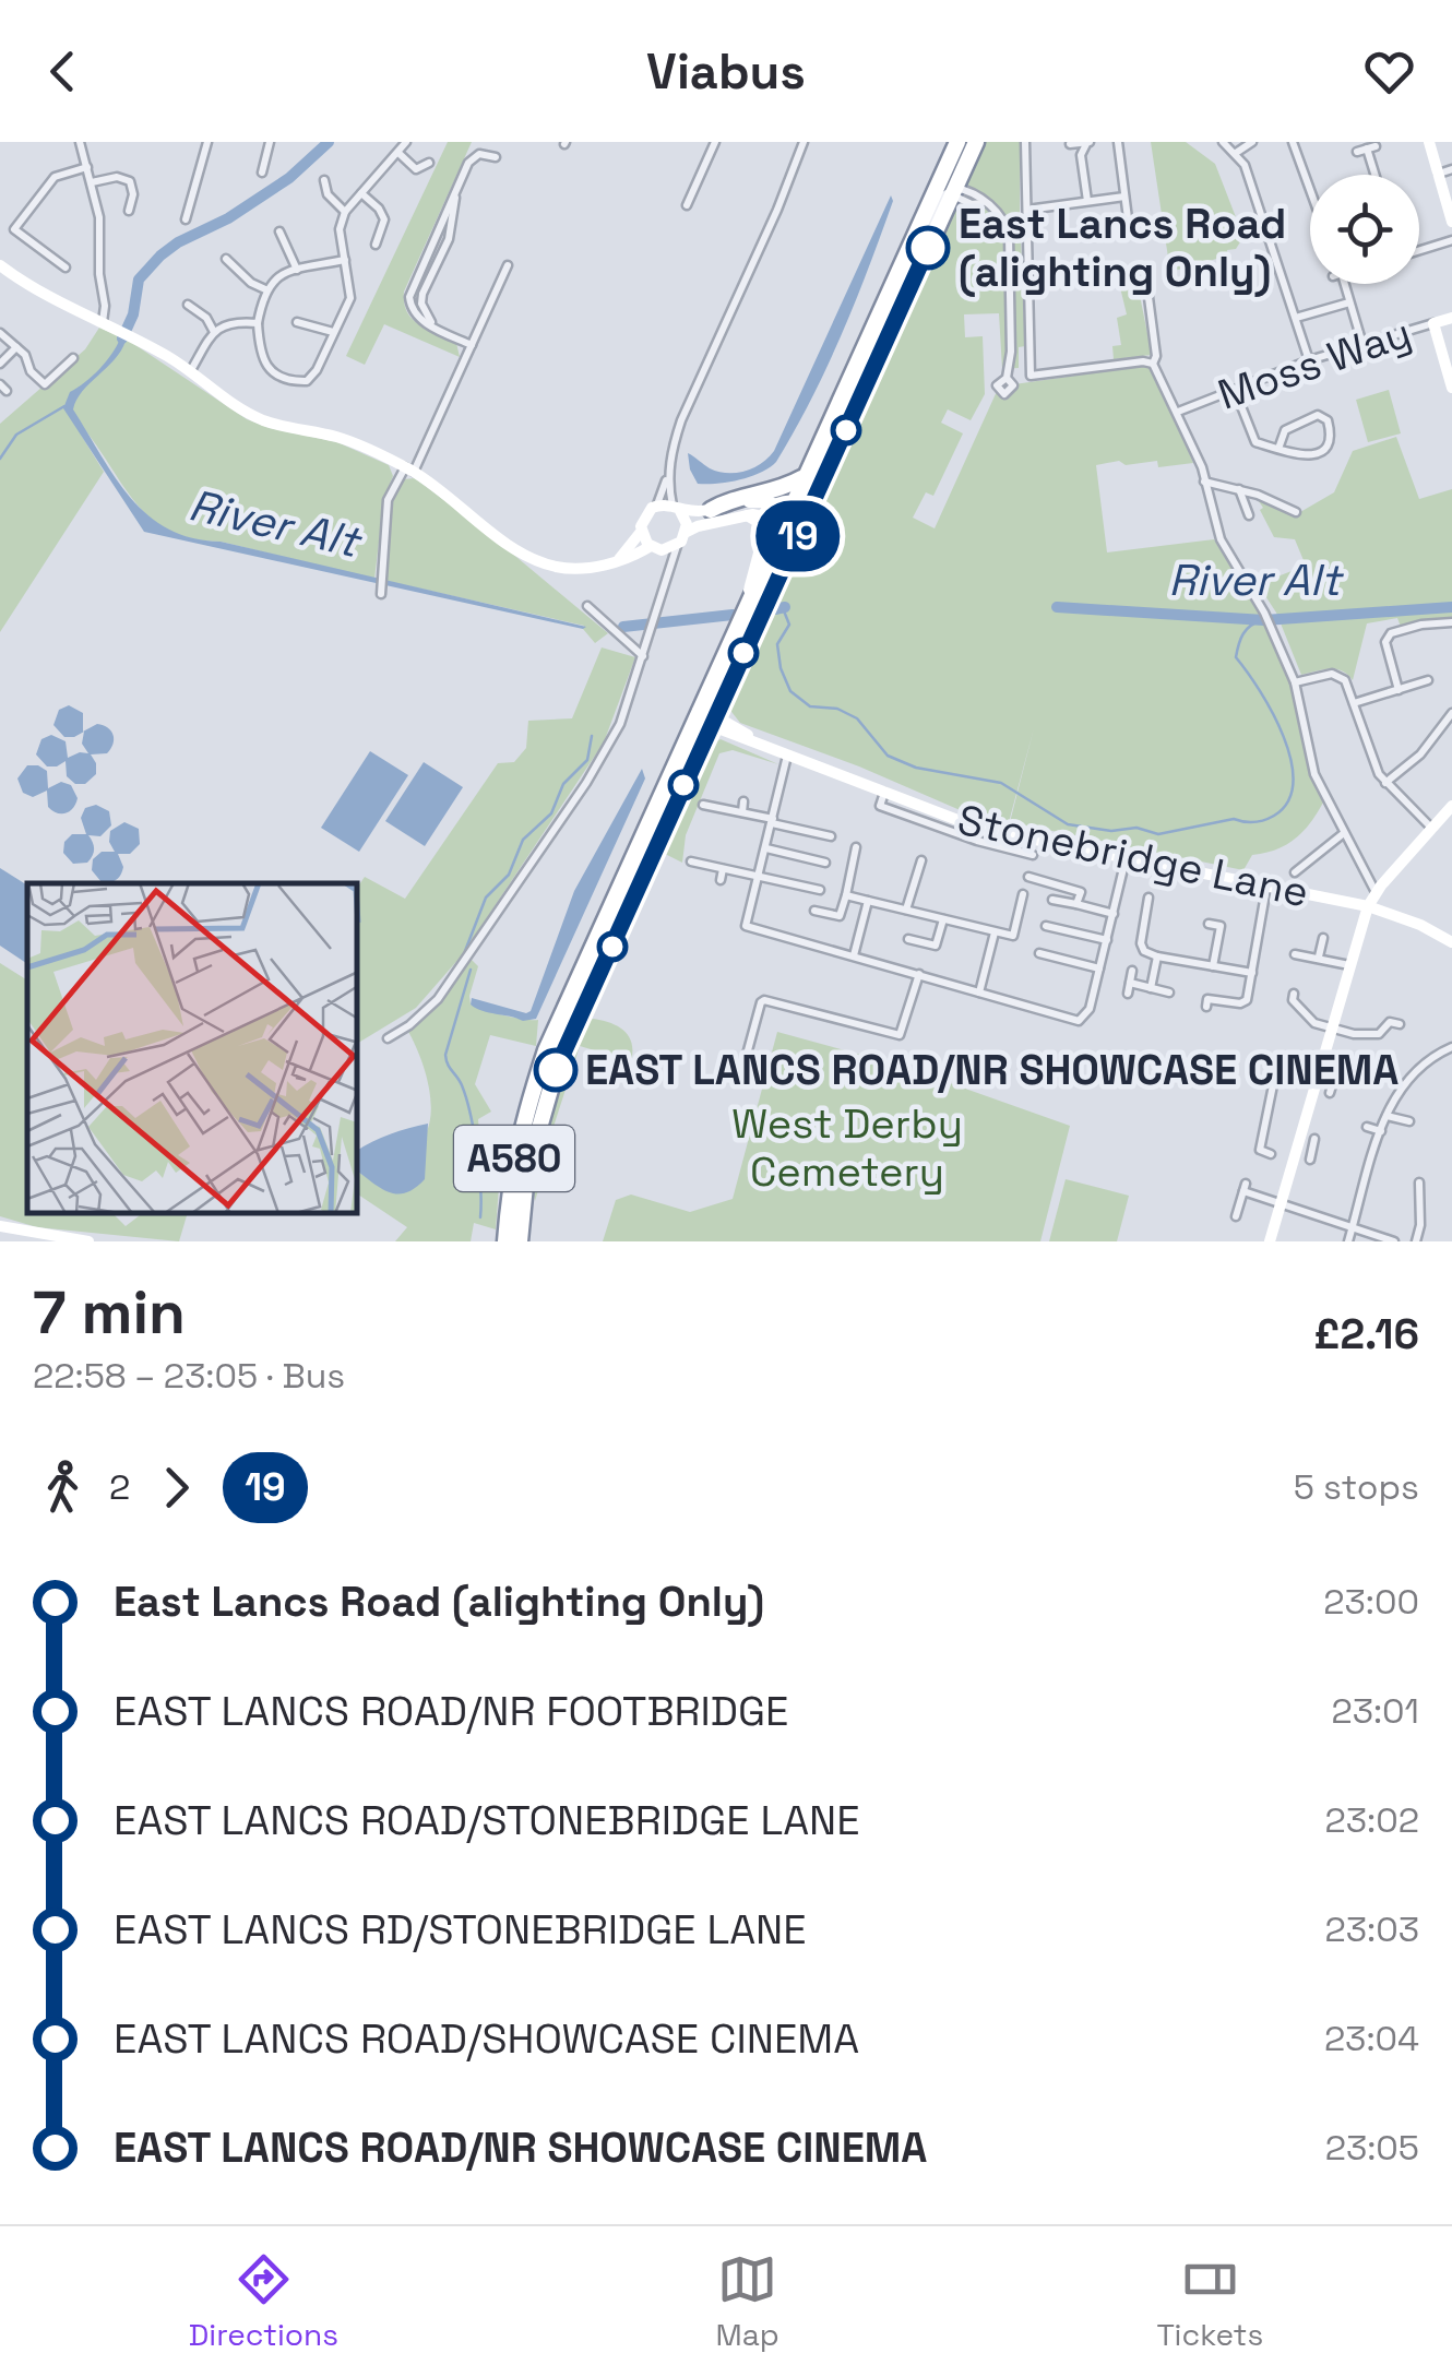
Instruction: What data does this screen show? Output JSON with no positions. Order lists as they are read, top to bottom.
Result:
{
  "streets": {
    "highway": ["A580"],
    "street": ["Moss Way", "Stonebridge Lane"]
  },
  "crossings": [
    ["Stonebridge Lane", "A580"]
  ],
  "water": ["River Alt"],
  "parks": ["West Derby Cemetery"],
  "places": ["East Lancs Road (alighting Only)", "EAST LANCS ROAD/NR SHOWCASE CINEMA"],
  "lines": ["bus line 19"],
  "page": {
    "header": "Viabus",
    "on_map": "19",
    "heading": ["7 min", "22:58 – 23:05 · Bus", "£2.16"],
    "legs": ["2", "19", "5 stops"],
    "list": [
      {
        "name": "East Lancs Road (alighting Only)",
        "value": "23:00"
      },
      {
        "name": "EAST LANCS ROAD/NR FOOTBRIDGE",
        "value": "23:01"
      },
      {
        "name": "EAST LANCS ROAD/STONEBRIDGE LANE",
        "value": "23:02"
      },
      {
        "name": "EAST LANCS RD/STONEBRIDGE LANE",
        "value": "23:03"
      },
      {
        "name": "EAST LANCS ROAD/SHOWCASE CINEMA",
        "value": "23:04"
      },
      {
        "name": "EAST LANCS ROAD/NR SHOWCASE CINEMA",
        "value": "23:05"
      }
    ],
    "tabs": ["Directions", "Map", "Tickets"]
  }
}
